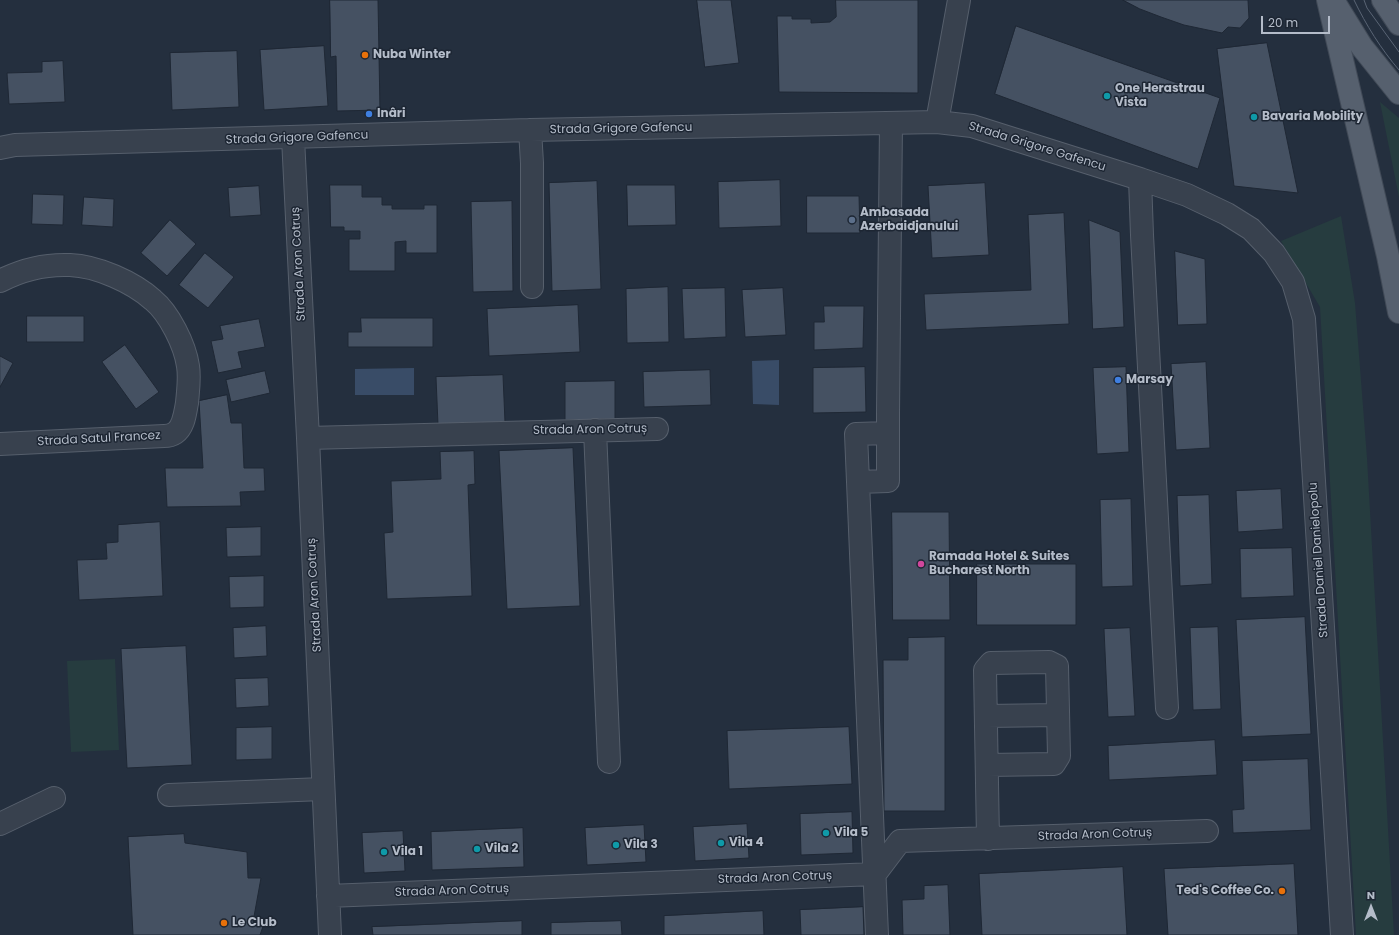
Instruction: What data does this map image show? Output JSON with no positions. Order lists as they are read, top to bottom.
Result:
{
  "streets": {
    "street": [
      "Strada Grigore Gafencu",
      "Strada Aron Cotruș",
      "Strada Satul Francez",
      "Strada Daniel Danielopolu"
    ]
  },
  "crossings": [
    ["Strada Grigore Gafencu", "Strada Aron Cotruș"],
    ["Strada Grigore Gafencu", "Strada Daniel Danielopolu"]
  ],
  "places": [
    "Nuba Winter",
    "One Herastrau Vista",
    "Inâri",
    "Bavaria Mobility",
    "Ambasada Azerbaidjanului",
    "Marsay",
    "Ramada Hotel & Suites Bucharest North",
    "Vila 5",
    "Vila 4",
    "Vila 3",
    "Vila 2",
    "Vila 1",
    "Ted's Coffee Co.",
    "Le Club"
  ],
  "scale_bar": "20 m",
  "north": "top"
}
